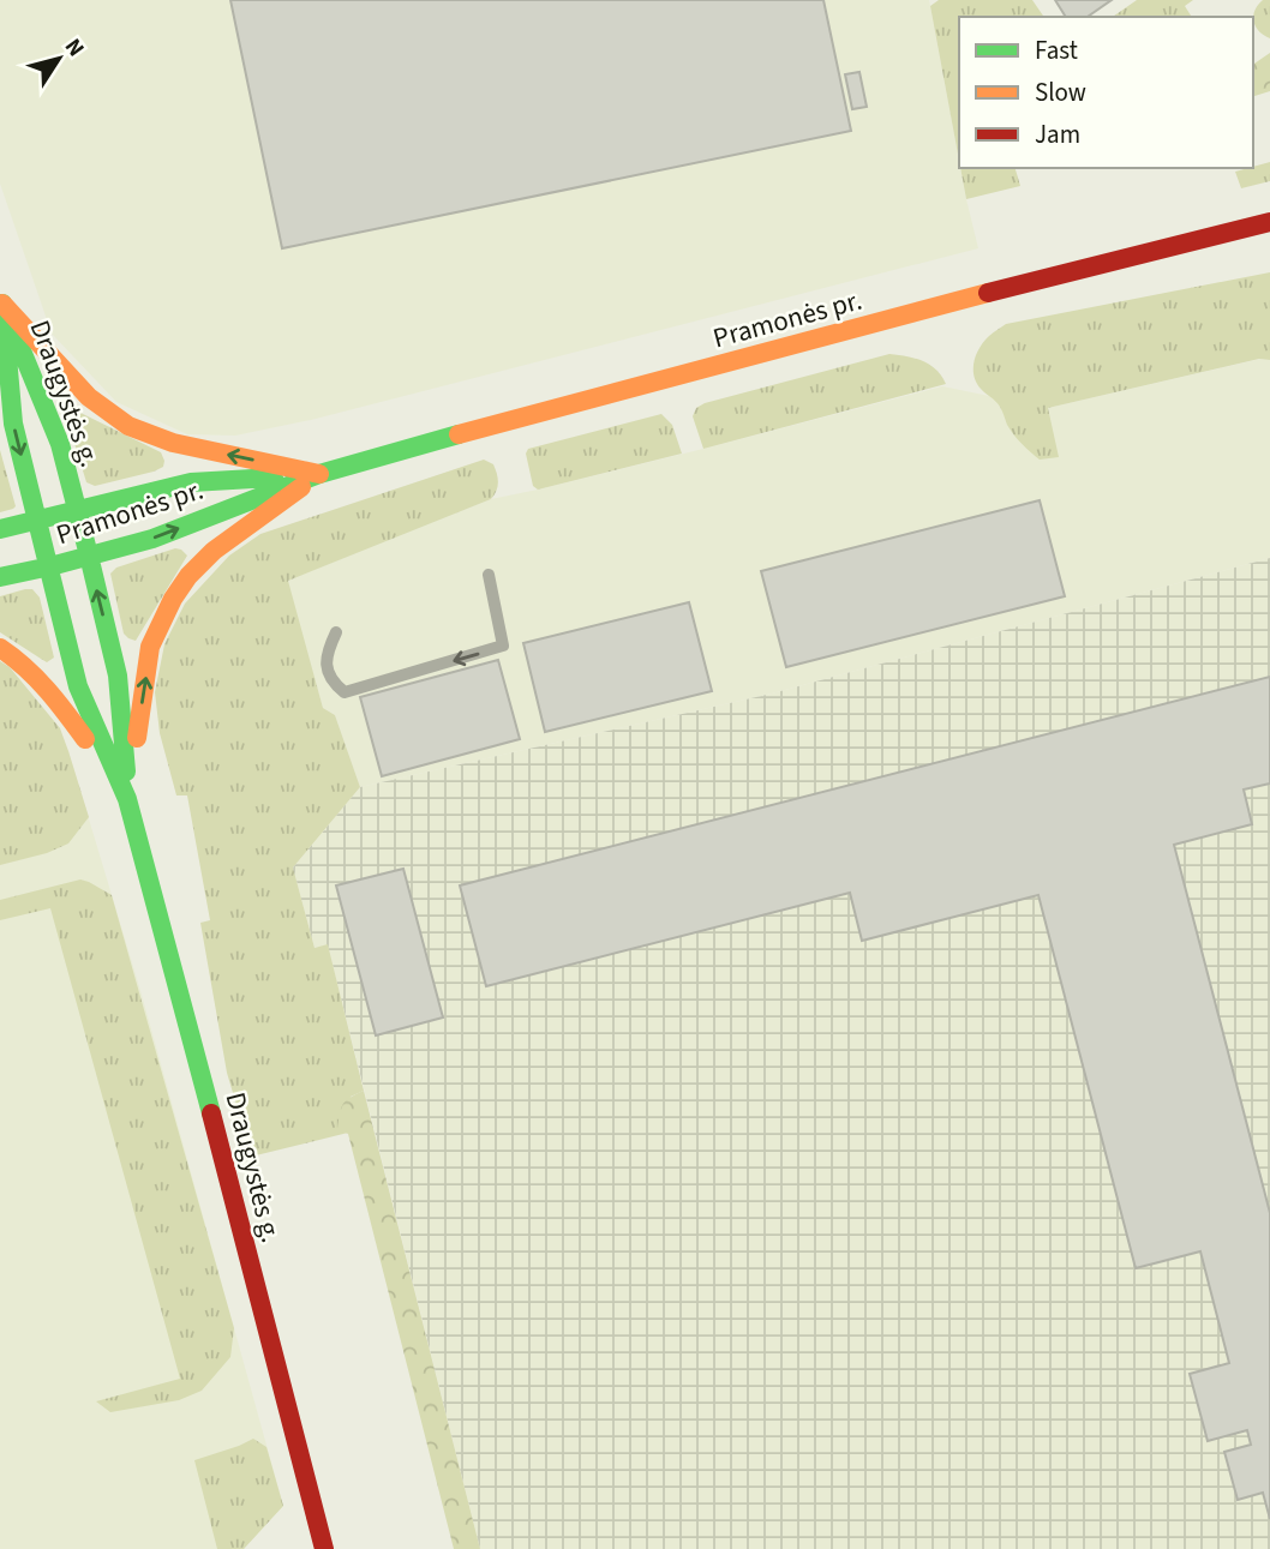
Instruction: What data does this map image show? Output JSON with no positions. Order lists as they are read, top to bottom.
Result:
{
  "streets": {
    "main road": ["Pramonės pr.", "Draugystės g."]
  },
  "crossings": [
    ["Pramonės pr.", "Draugystės g."]
  ],
  "legend": ["Fast", "Slow", "Jam"],
  "north": "top right"
}
